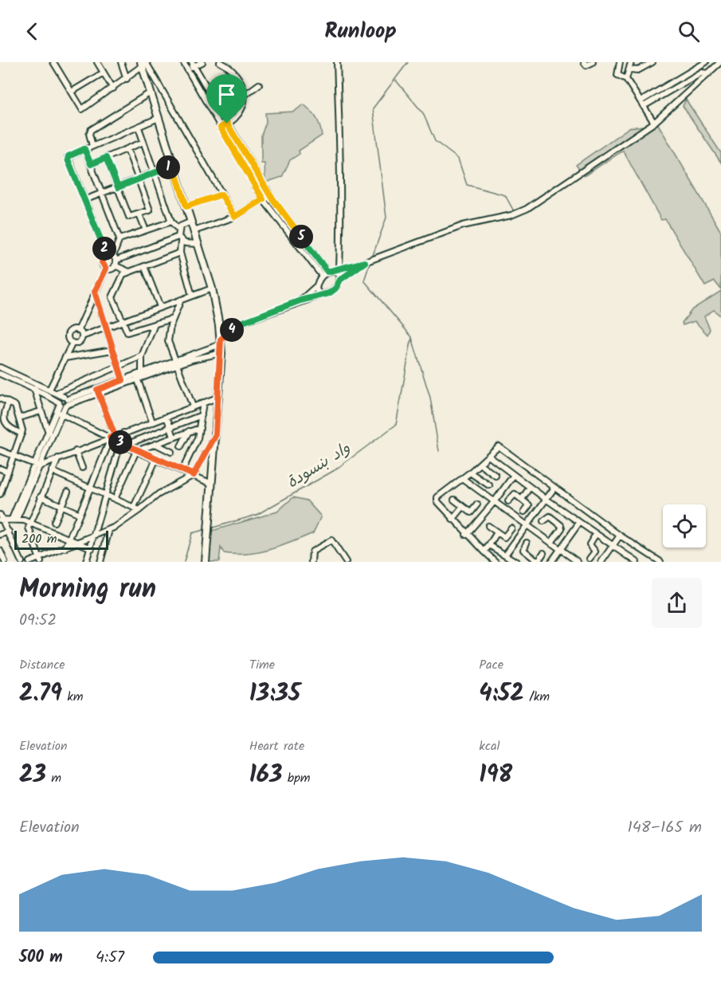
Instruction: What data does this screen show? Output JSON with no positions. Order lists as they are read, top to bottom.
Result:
{
  "water": ["واد بنسودة"],
  "scale_bar": "200 m",
  "page": {
    "header": "Runloop",
    "pins": [
      "1",
      "5",
      "2",
      "4",
      "3"
    ],
    "scale": "200 m",
    "heading": ["Morning run", "09:52"],
    "stats": [
      ["Distance", "2.79 km"],
      ["Time", "13:35"],
      ["Pace", "4:52 /km"],
      ["Elevation", "23 m"],
      ["Heart rate", "163 bpm"],
      ["kcal", "198"]
    ],
    "chart": ["Elevation", "148–165 m"],
    "list": [
      {
        "name": "500 m",
        "note": "4:57"
      }
    ]
  }
}
